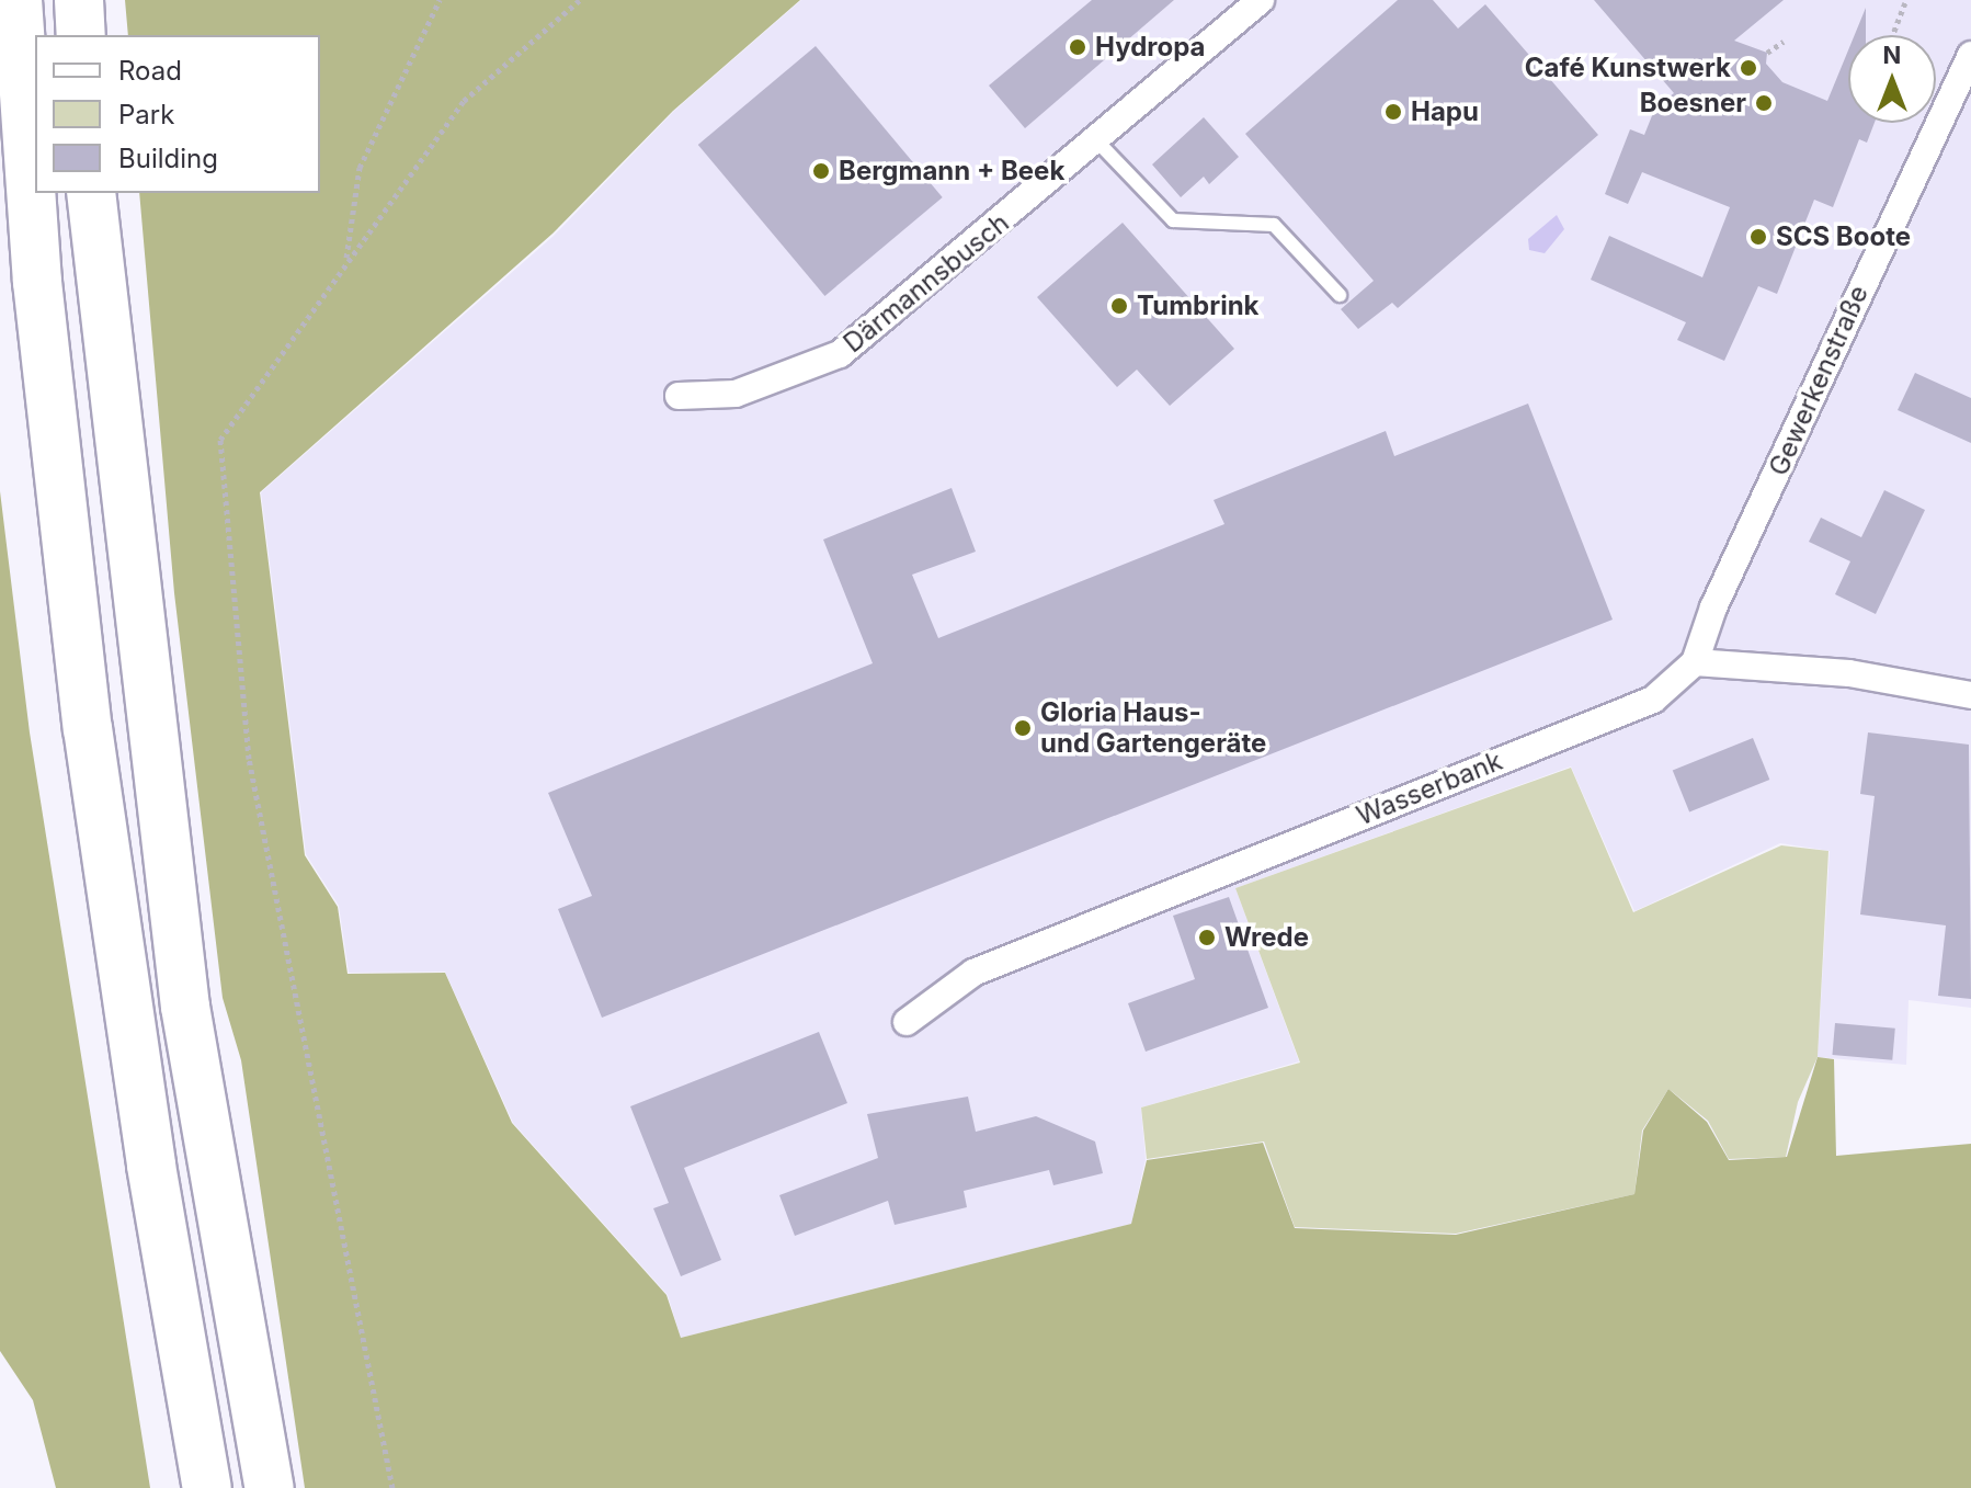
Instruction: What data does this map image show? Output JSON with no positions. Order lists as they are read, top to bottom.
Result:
{
  "streets": {
    "street": ["Därmannsbusch", "Gewerkenstraße", "Wasserbank"]
  },
  "crossings": [
    ["Gewerkenstraße", "Wasserbank"]
  ],
  "places": [
    "Hydropa",
    "Café Kunstwerk",
    "Boesner",
    "Hapu",
    "Bergmann + Beek",
    "SCS Boote",
    "Tumbrink",
    "Gloria Haus- und Gartengeräte",
    "Wrede"
  ],
  "legend": ["Road", "Park", "Building"],
  "north": "top"
}
